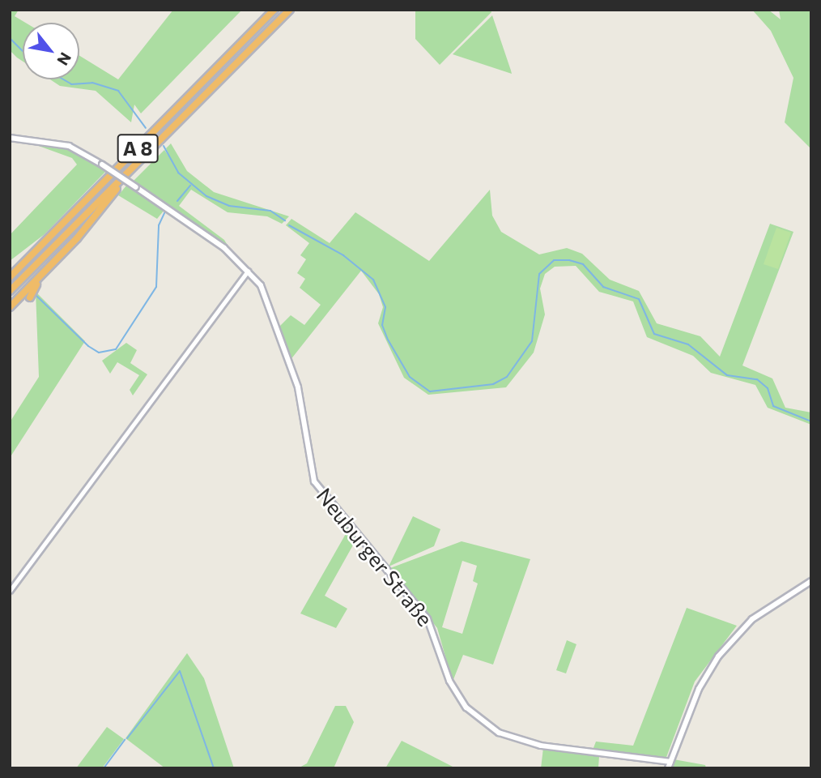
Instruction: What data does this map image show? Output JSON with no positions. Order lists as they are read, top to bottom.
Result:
{
  "streets": {
    "highway": ["A 8"],
    "street": ["Neuburger Straße"]
  },
  "north": "bottom right"
}
